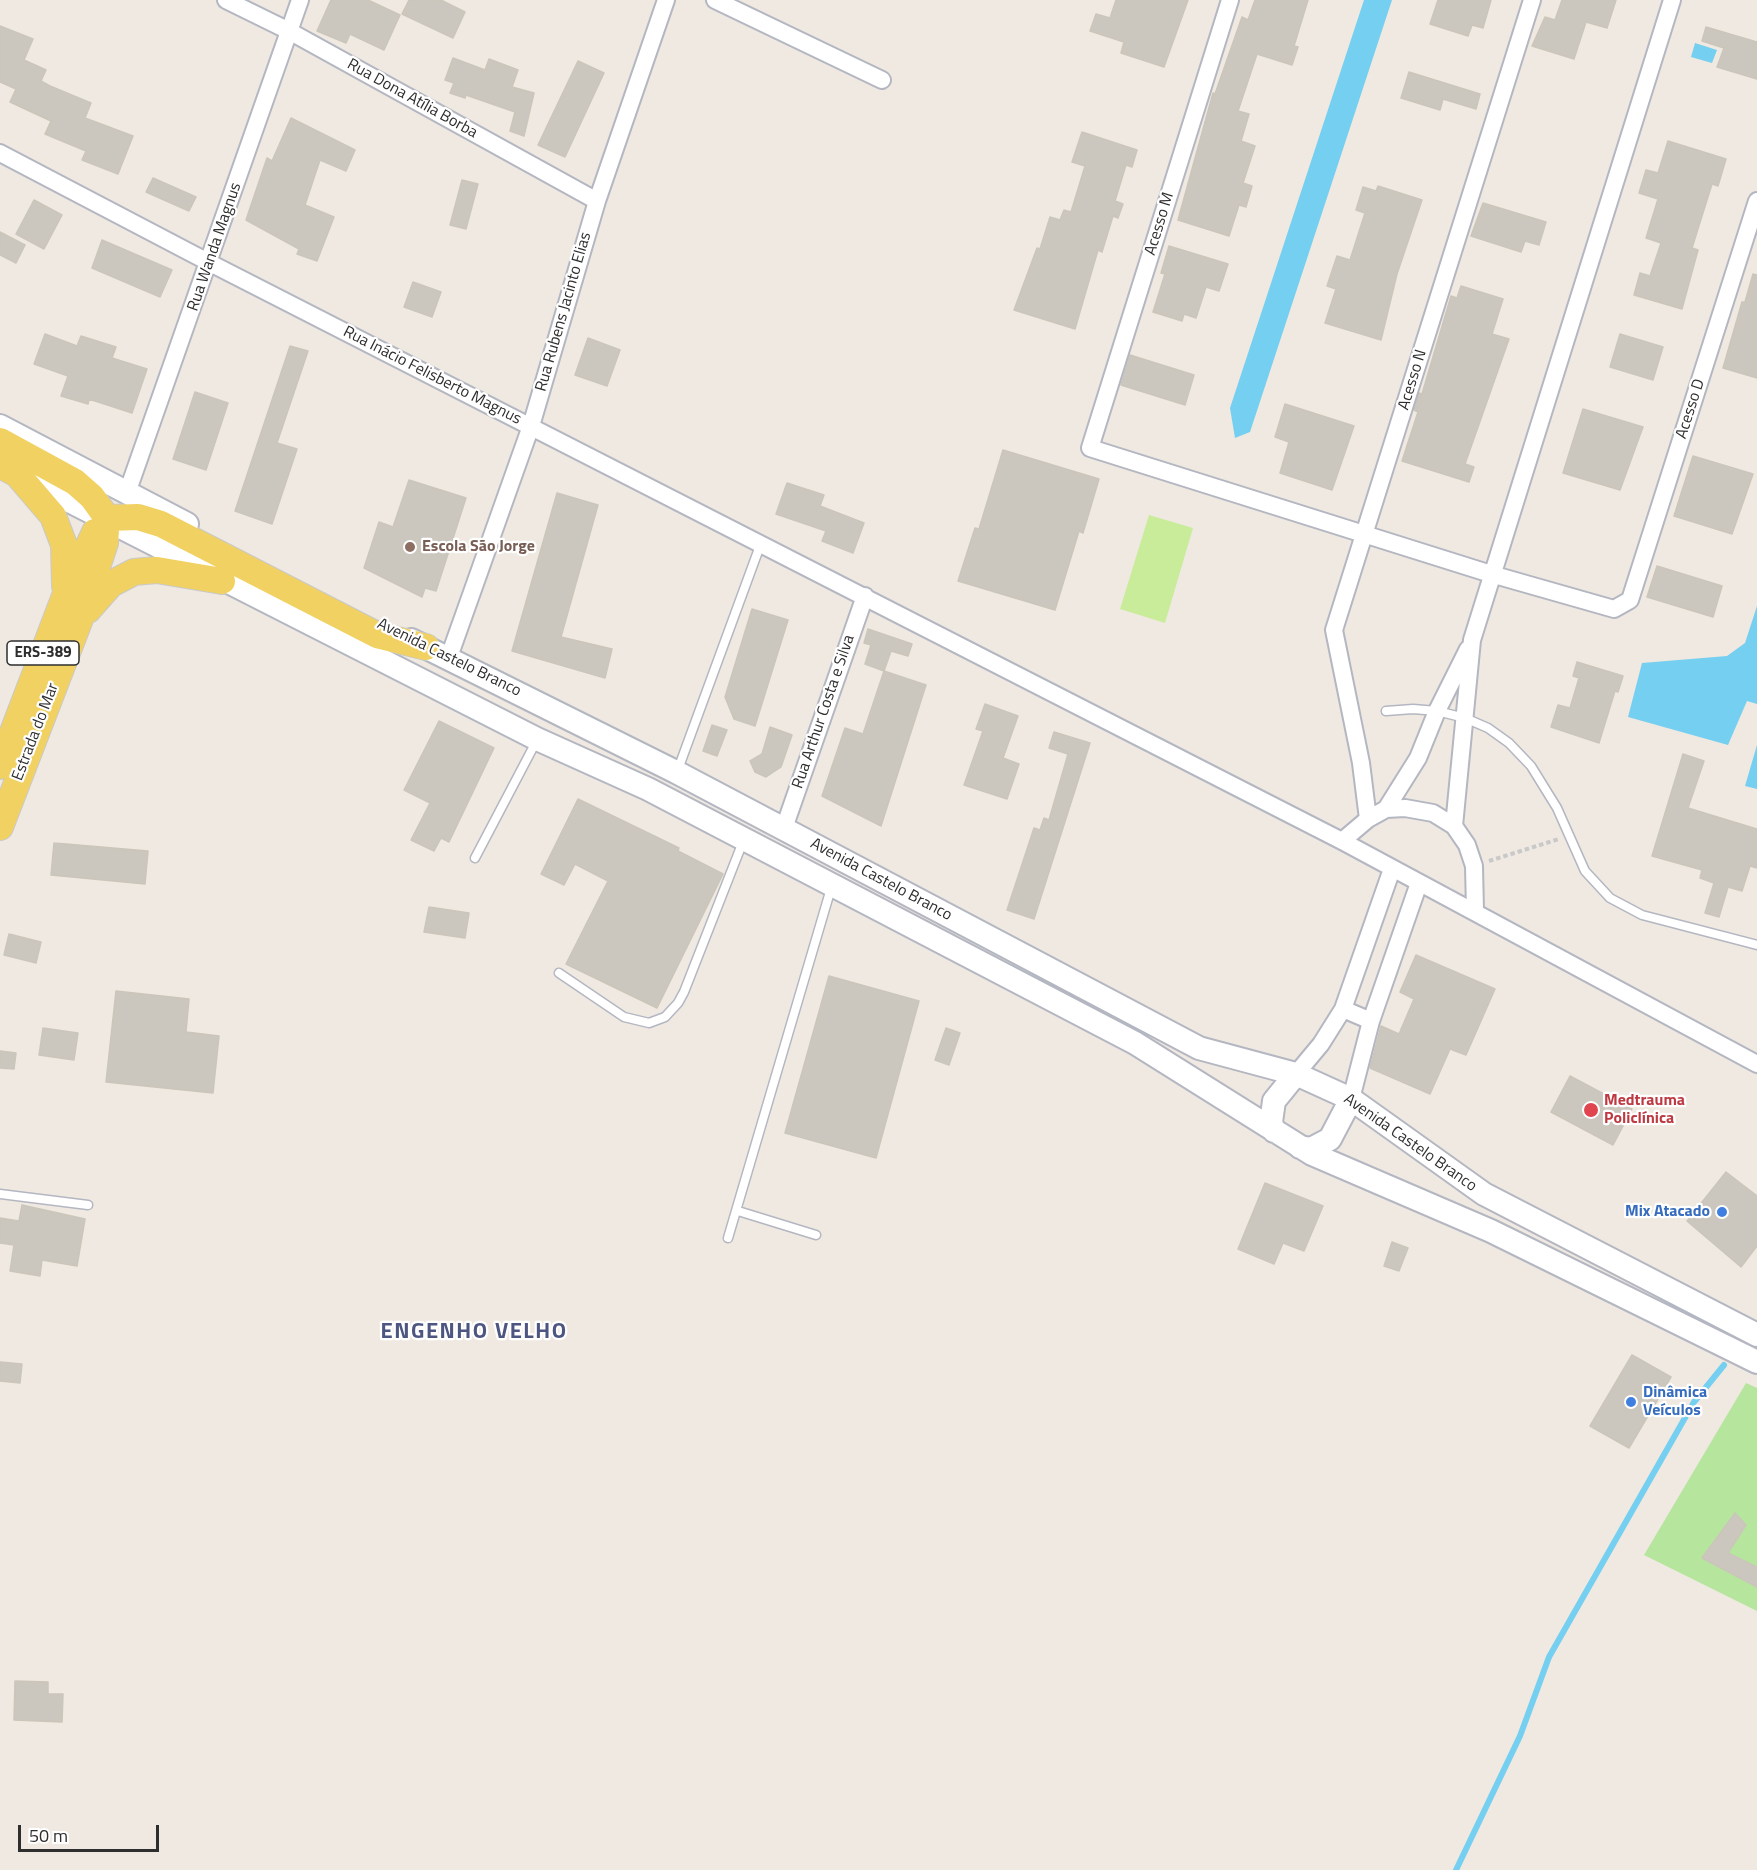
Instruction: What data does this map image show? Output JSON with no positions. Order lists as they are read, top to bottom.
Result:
{
  "streets": {
    "main road": ["ERS-389", "Avenida Castelo Branco", "Estrada do Mar"],
    "street": [
      "Rua Dona Atília Borba",
      "Acesso M",
      "Rua Wanda Magnus",
      "Rua Rubens Jacinto Elias",
      "Rua Inácio Felisberto Magnus",
      "Acesso N",
      "Acesso D",
      "Rua Arthur Costa e Silva"
    ]
  },
  "crossings": [
    ["Rua Dona Atília Borba", "Rua Wanda Magnus"],
    ["Rua Dona Atília Borba", "Rua Rubens Jacinto Elias"],
    ["Acesso M", "Acesso N"],
    ["Rua Wanda Magnus", "Rua Inácio Felisberto Magnus"],
    ["Rua Wanda Magnus", "Avenida Castelo Branco"],
    ["Rua Rubens Jacinto Elias", "Rua Inácio Felisberto Magnus"],
    ["Rua Rubens Jacinto Elias", "Avenida Castelo Branco"],
    ["Rua Inácio Felisberto Magnus", "Rua Arthur Costa e Silva"],
    ["Avenida Castelo Branco", "Rua Arthur Costa e Silva"],
    ["Avenida Castelo Branco", "Estrada do Mar"]
  ],
  "districts": ["ENGENHO VELHO"],
  "places": [
    "Escola São Jorge",
    "Medtrauma Policlínica",
    "Mix Atacado",
    "Dinâmica Veículos"
  ],
  "scale_bar": "50 m"
}
